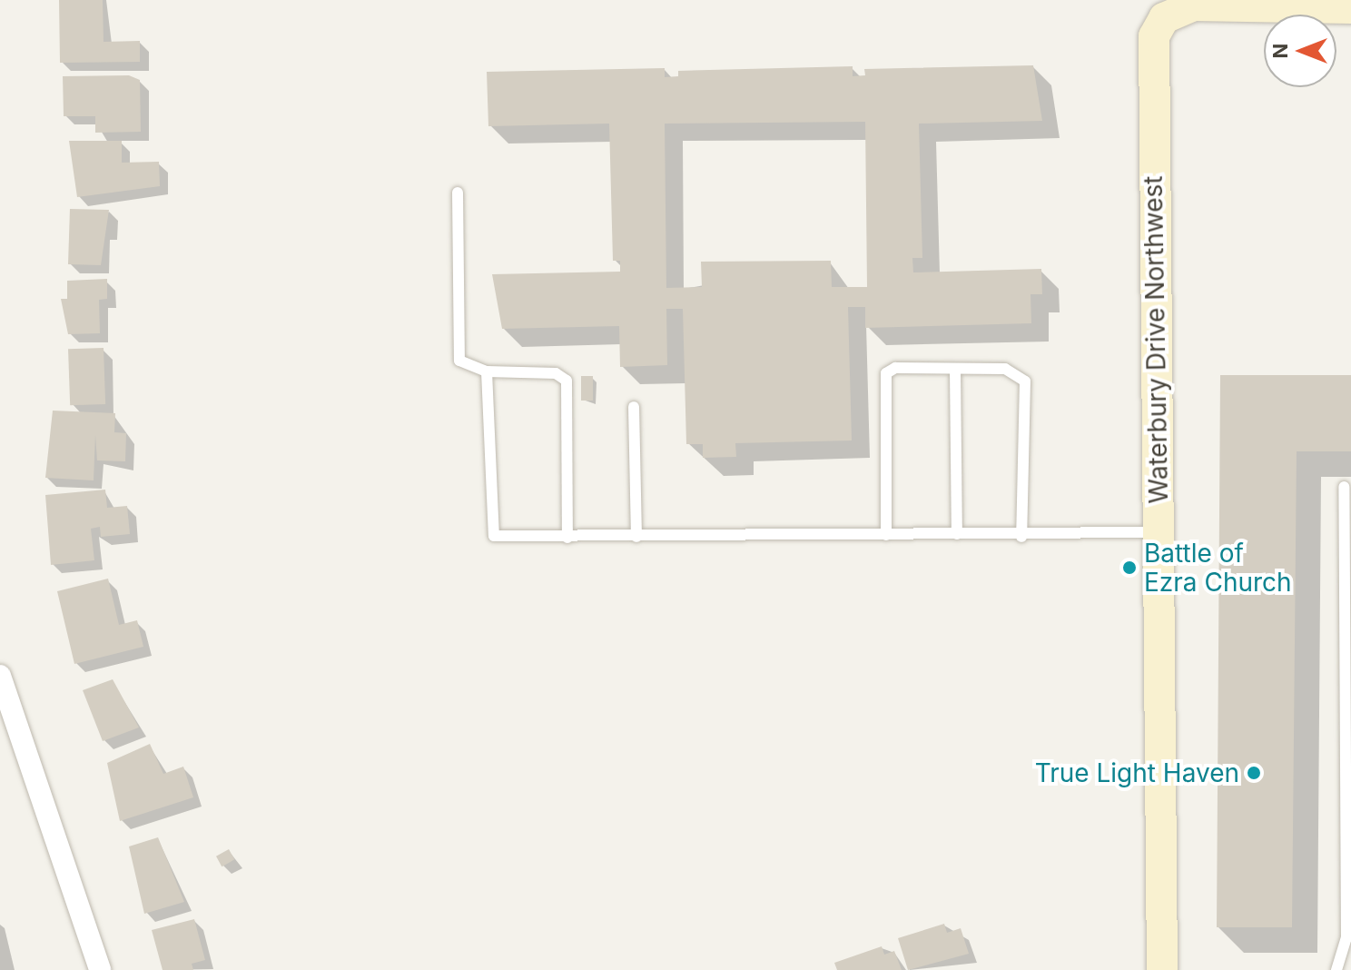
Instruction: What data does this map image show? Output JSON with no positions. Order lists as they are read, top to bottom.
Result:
{
  "streets": {
    "street": ["Waterbury Drive Northwest"]
  },
  "places": ["Battle of Ezra Church", "True Light Haven"],
  "north": "left"
}
